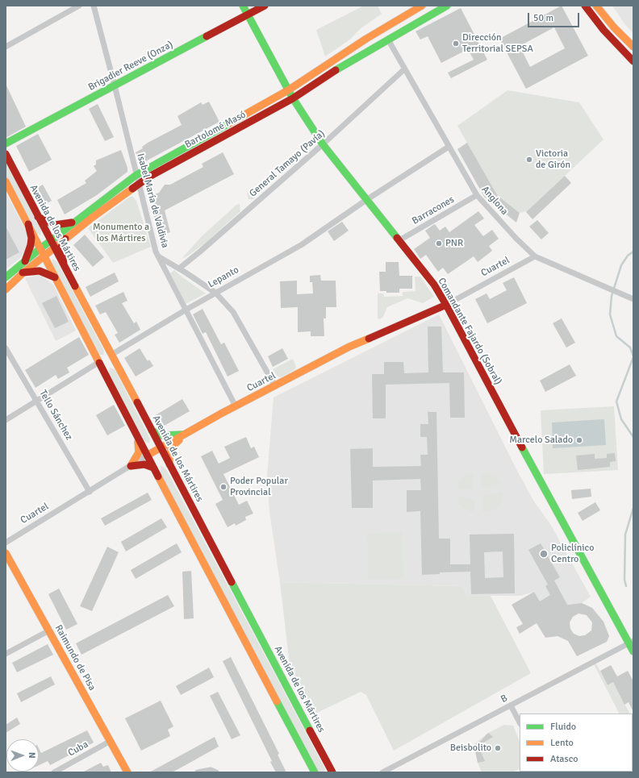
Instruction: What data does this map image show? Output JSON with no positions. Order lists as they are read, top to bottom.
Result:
{
  "streets": {
    "main road": [
      "Brigadier Reeve (Onza)",
      "Bartolomé Masó",
      "Avenida de los Mártires",
      "Cuartel",
      "Lepanto",
      "Comandante Fajardo (Sobral)",
      "Raimundo de Pisa"
    ],
    "street": [
      "General Tamayo (Pavía)",
      "Isabel María de Valdivia",
      "Anglona",
      "Barracones",
      "Tello Sánchez",
      "B",
      "Cuba"
    ]
  },
  "crossings": [
    ["Brigadier Reeve (Onza)", "Isabel María de Valdivia"],
    ["Brigadier Reeve (Onza)", "Comandante Fajardo (Sobral)"],
    ["Bartolomé Masó", "Isabel María de Valdivia"],
    ["Bartolomé Masó", "Anglona"],
    ["Bartolomé Masó", "Avenida de los Mártires"],
    ["Bartolomé Masó", "Comandante Fajardo (Sobral)"],
    ["General Tamayo (Pavía)", "Anglona"],
    ["General Tamayo (Pavía)", "Comandante Fajardo (Sobral)"],
    ["Isabel María de Valdivia", "Cuartel"],
    ["Isabel María de Valdivia", "Lepanto"],
    ["Anglona", "Barracones"],
    ["Anglona", "Cuartel"],
    ["Anglona", "Lepanto"],
    ["Barracones", "Comandante Fajardo (Sobral)"],
    ["Avenida de los Mártires", "Cuartel"],
    ["Avenida de los Mártires", "Lepanto"],
    ["Cuartel", "Comandante Fajardo (Sobral)"],
    ["Cuartel", "Tello Sánchez"],
    ["Lepanto", "Comandante Fajardo (Sobral)"],
    ["Lepanto", "Tello Sánchez"],
    ["Comandante Fajardo (Sobral)", "B"],
    ["Raimundo de Pisa", "Cuba"]
  ],
  "parks": ["Monumento a los Mártires"],
  "places": [
    "Dirección Territorial SEPSA",
    "Victoria de Girón",
    "PNR",
    "Marcelo Salado",
    "Poder Popular Provincial",
    "Policlínico Centro",
    "Beisbolito"
  ],
  "legend": ["Fluido", "Lento", "Atasco"],
  "scale_bar": "50 m",
  "north": "right"
}
